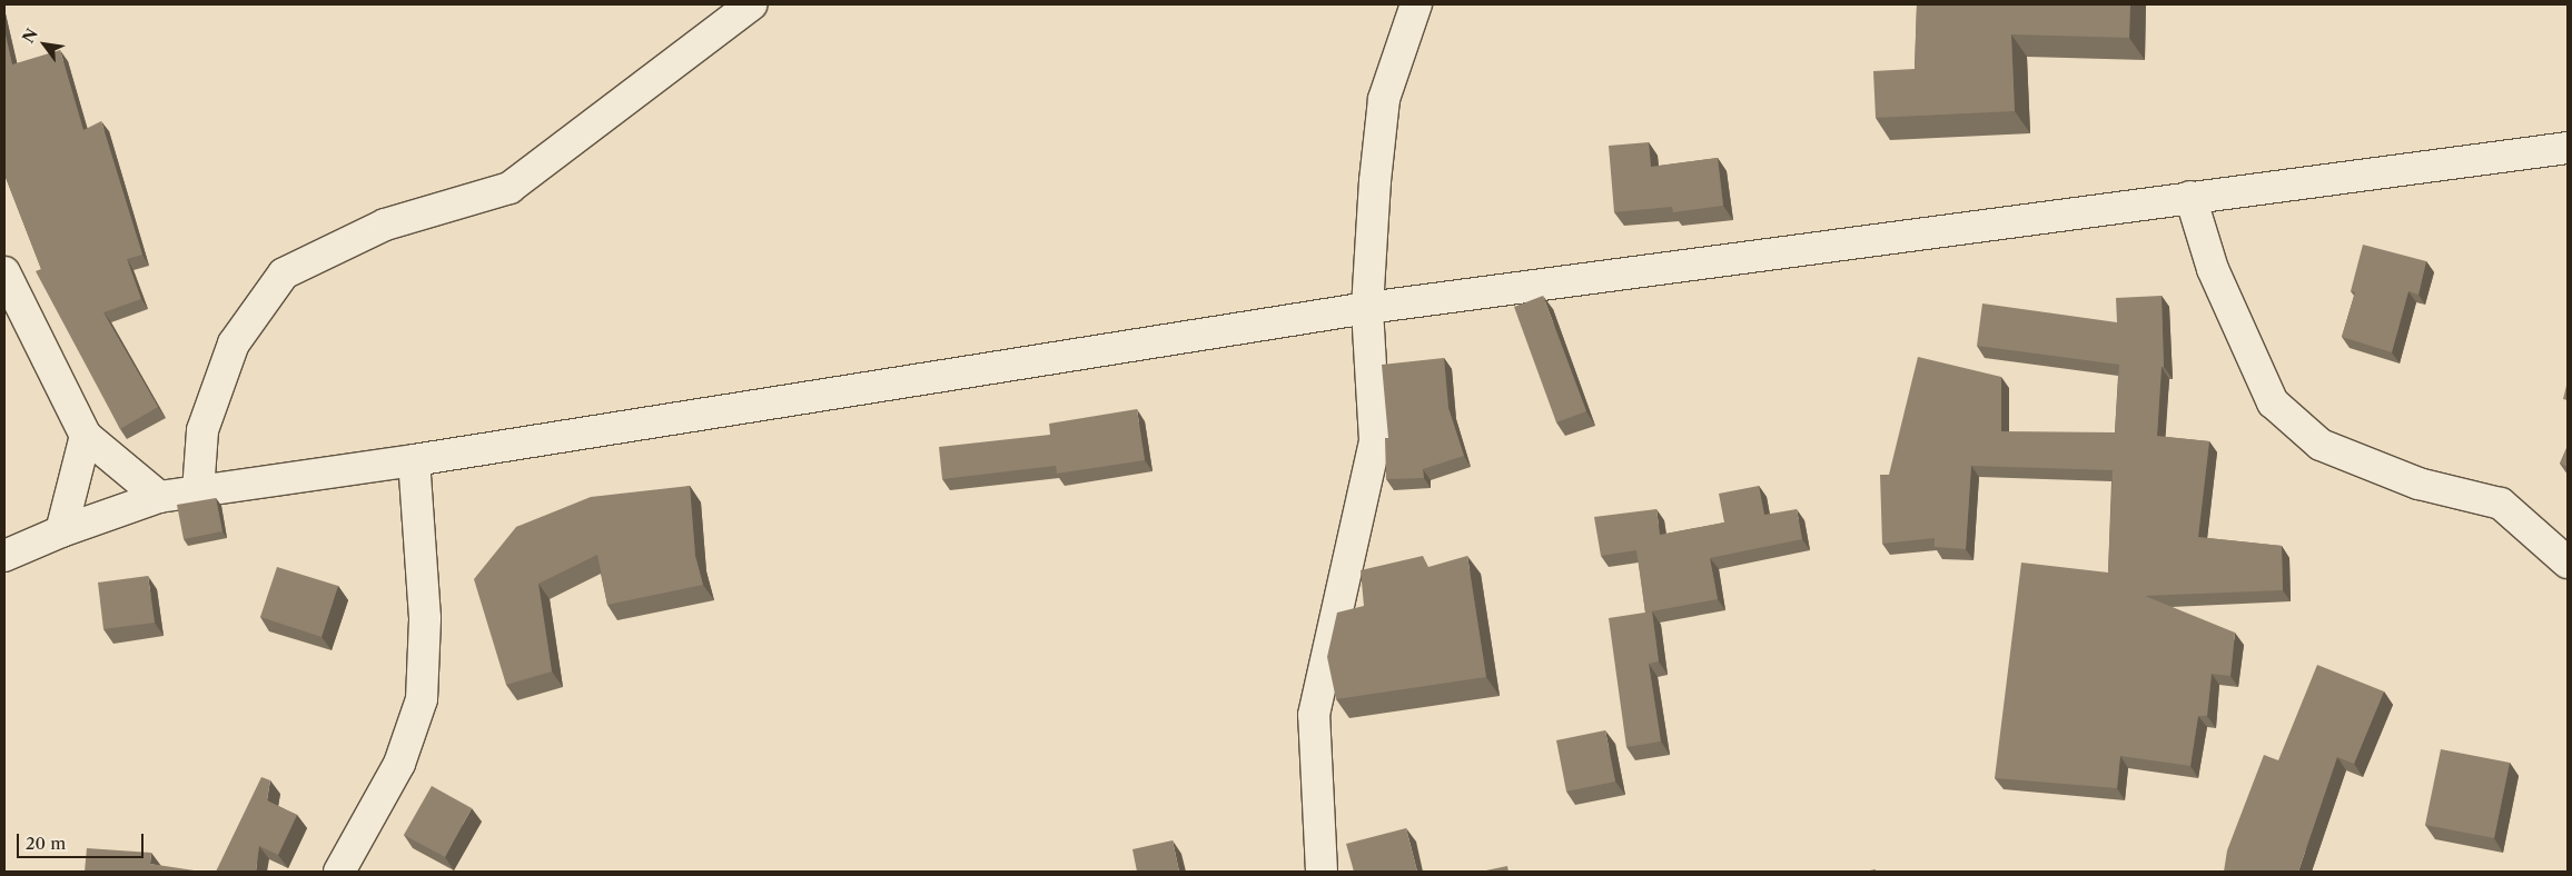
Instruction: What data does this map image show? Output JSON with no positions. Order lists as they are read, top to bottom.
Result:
{
  "scale_bar": "20 m",
  "north": "top left"
}
